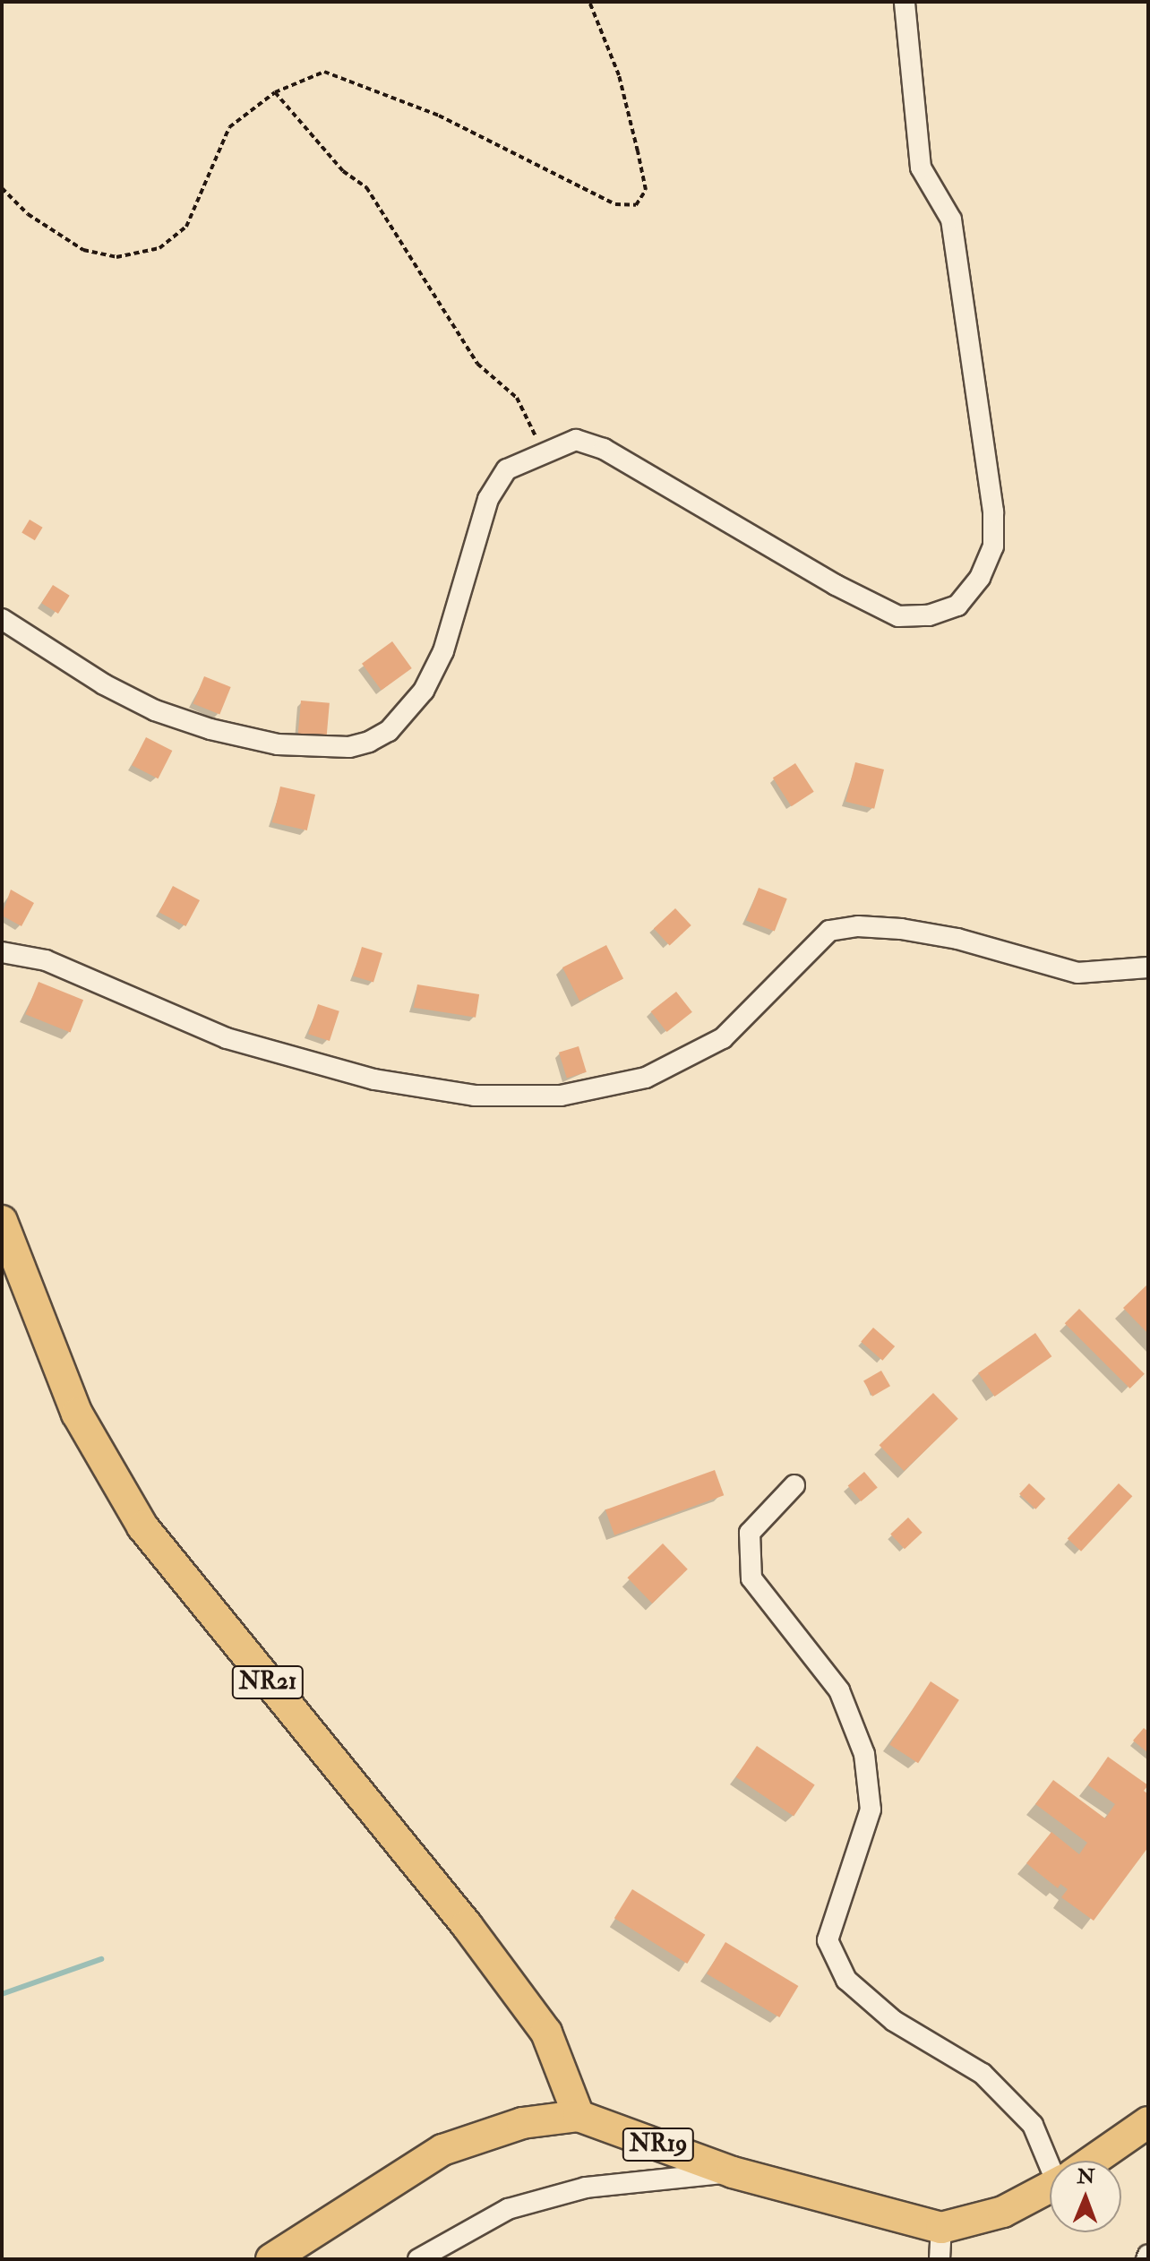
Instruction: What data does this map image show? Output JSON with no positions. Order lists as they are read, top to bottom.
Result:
{
  "streets": {
    "main road": ["NR21", "NR19"]
  },
  "crossings": [
    ["NR21", "NR19"]
  ],
  "north": "top"
}
